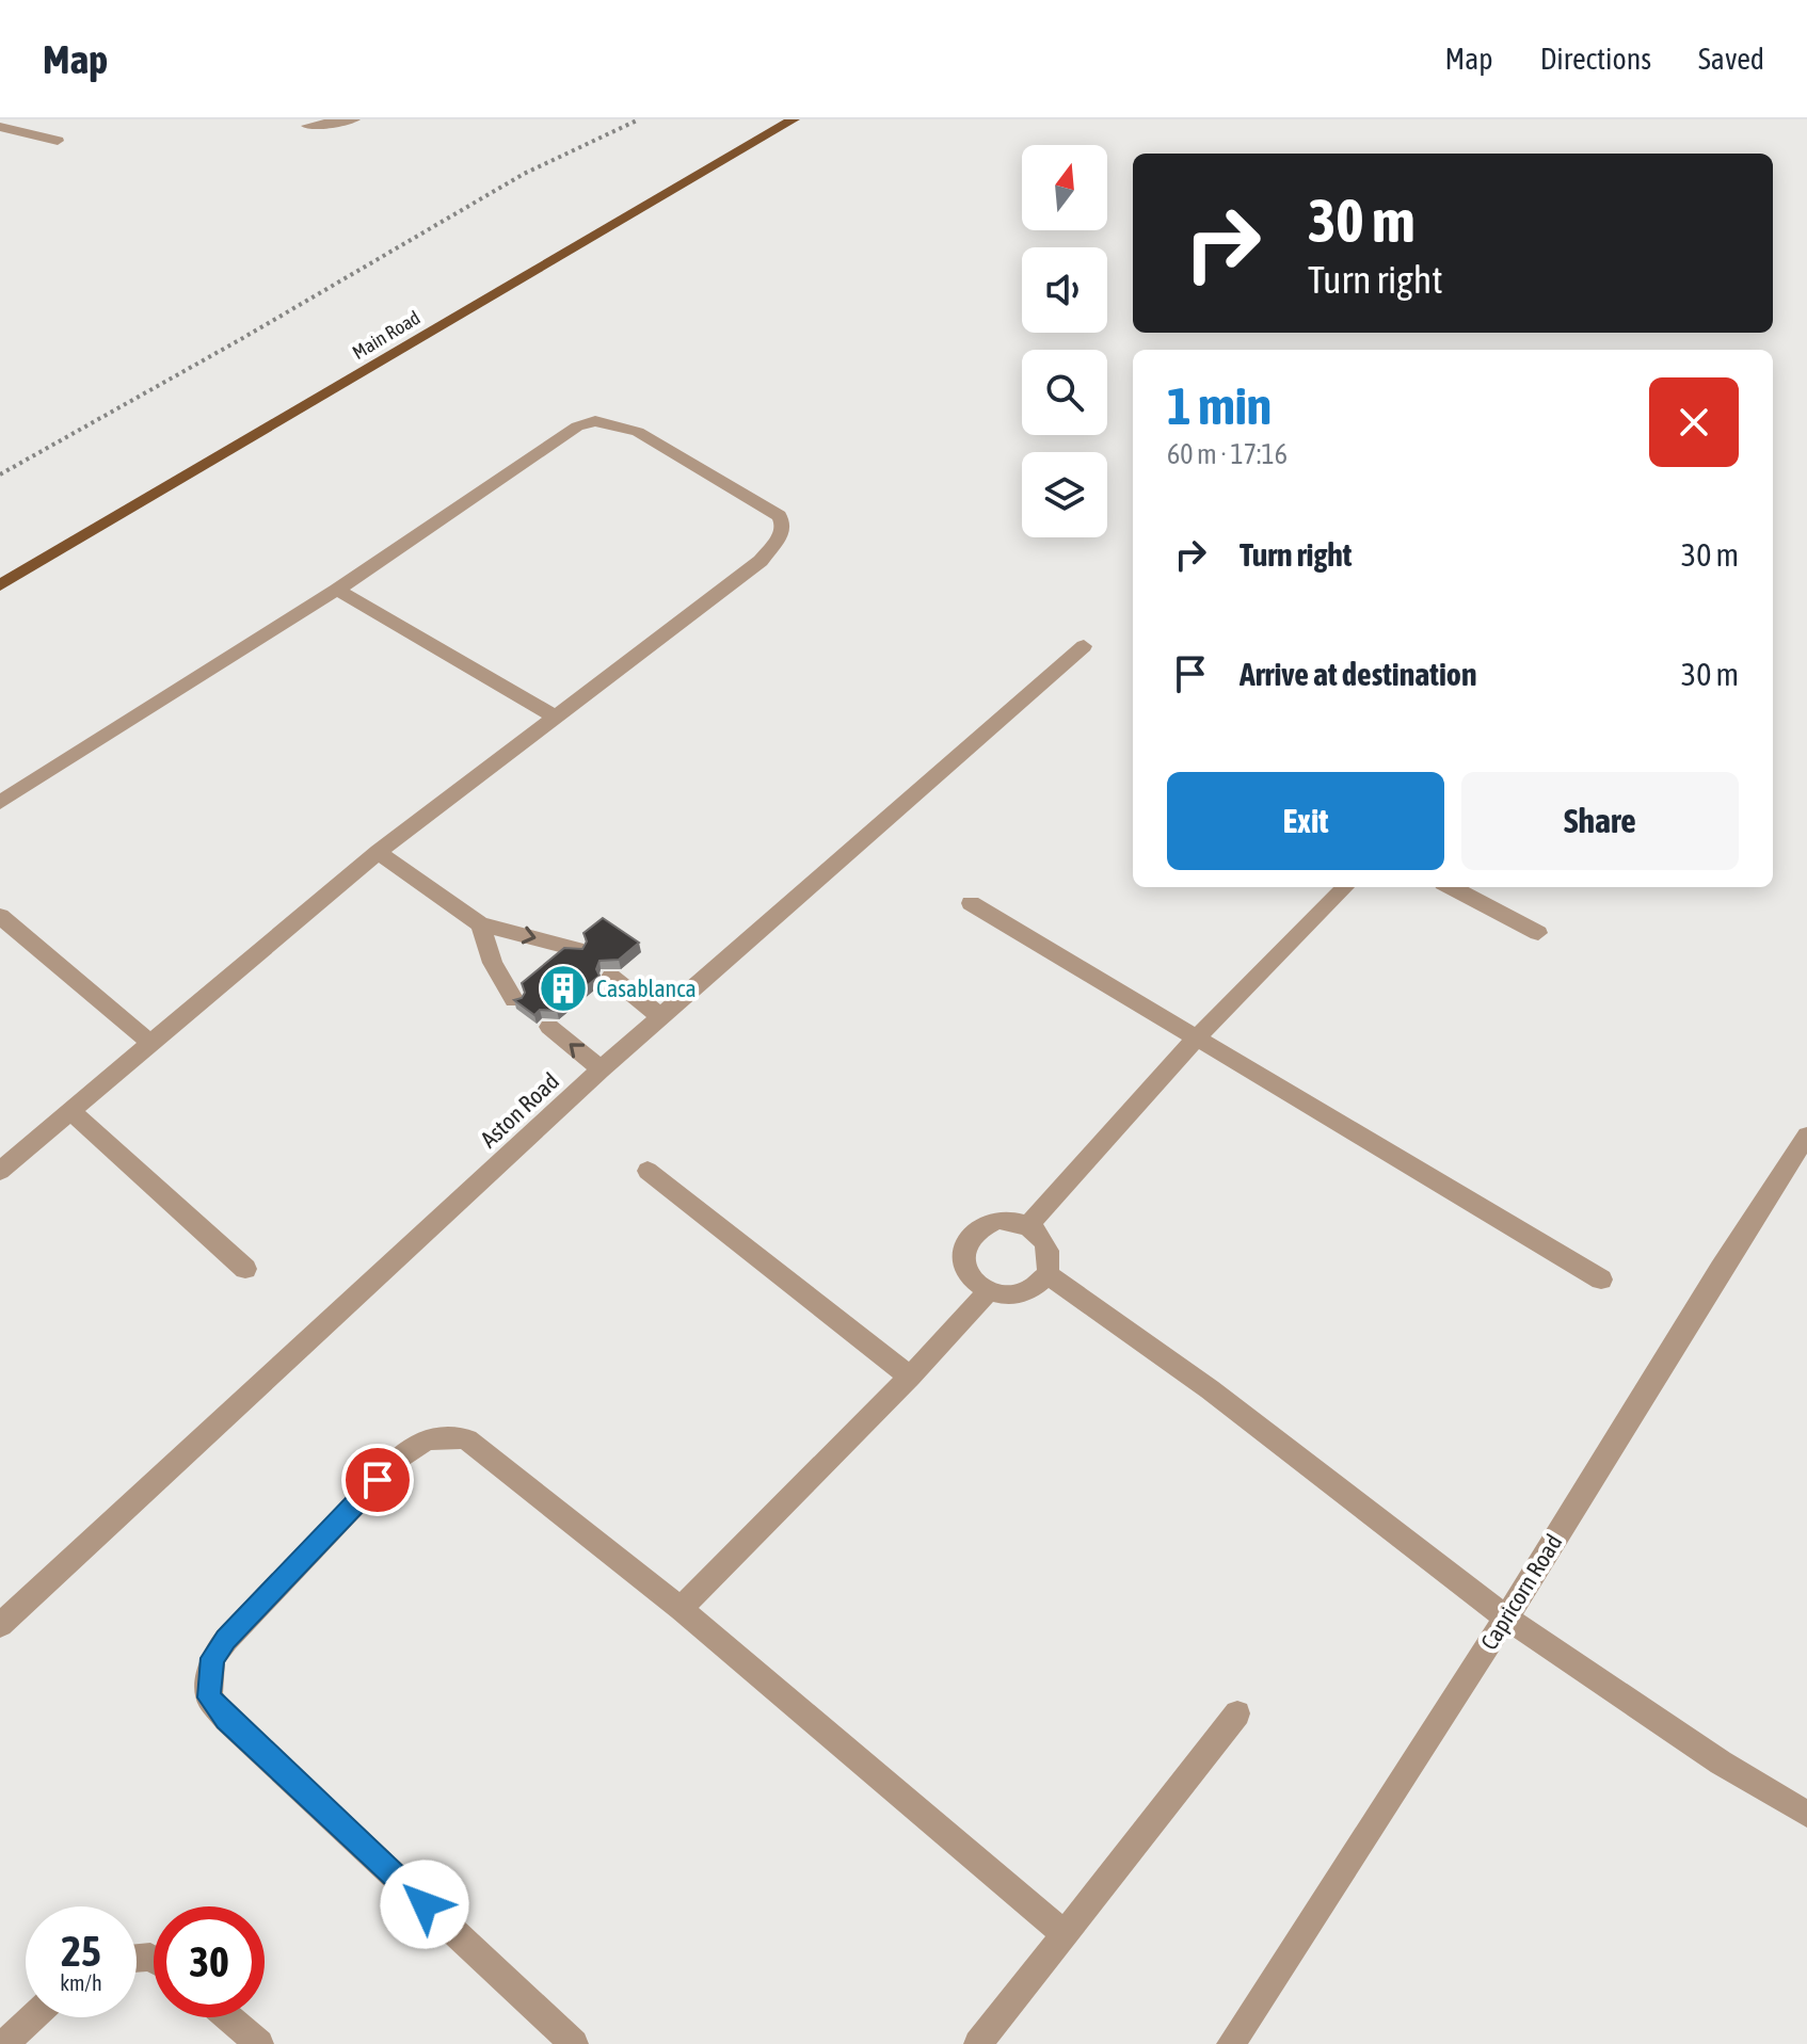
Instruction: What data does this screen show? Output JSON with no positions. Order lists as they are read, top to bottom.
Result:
{
  "streets": {
    "main road": ["Main Road"],
    "street": ["Aston Road", "Capricorn Road"]
  },
  "places": {
    "building": ["Casablanca"]
  },
  "north": "top",
  "page": {
    "header": "Map",
    "nav": ["Map", "Directions", "Saved"],
    "turn": ["30 m", "Turn right"],
    "heading": ["1 min", "60 m · 17:16"],
    "list": [
      {
        "name": "Turn right",
        "value": "30 m"
      },
      {
        "name": "Arrive at destination",
        "value": "30 m"
      }
    ],
    "buttons": ["Exit", "Share"],
    "speed": "25 km/h",
    "limit": "30"
  }
}
